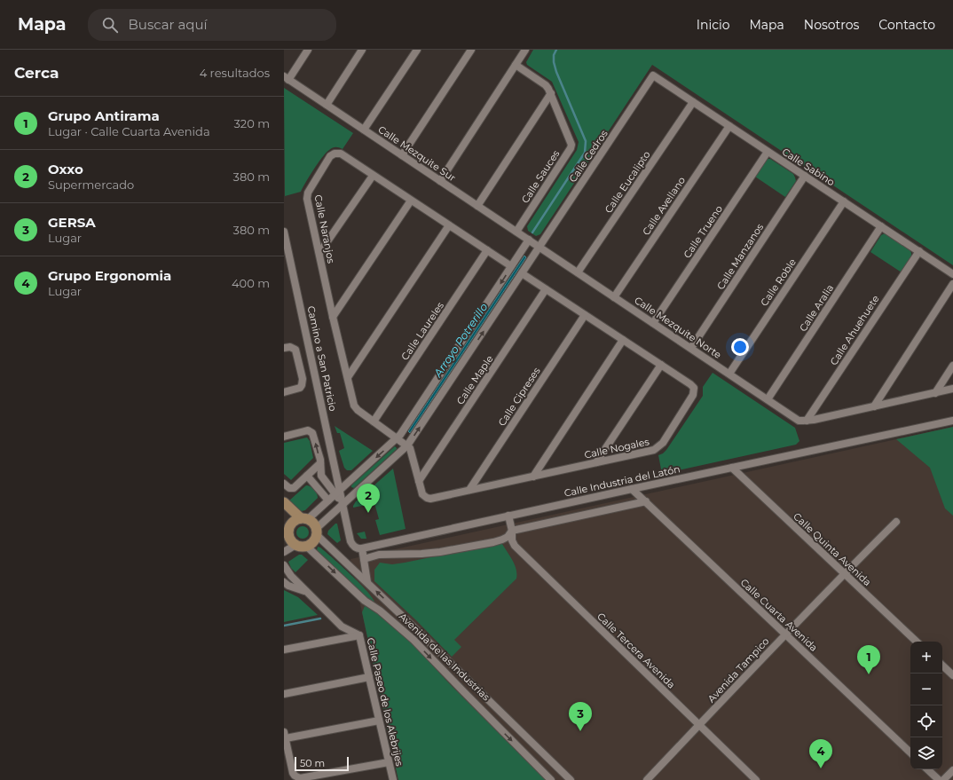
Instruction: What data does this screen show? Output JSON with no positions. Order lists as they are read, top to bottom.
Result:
{
  "streets": {
    "street": [
      "Calle Mezquite Sur",
      "Calle Cedros",
      "Calle Sabino",
      "Calle Sauces",
      "Calle Eucalipto",
      "Calle Avellano",
      "Calle Naranjos",
      "Calle Trueno",
      "Calle Manzanos",
      "Calle Roble",
      "Calle Aralia",
      "Calle Mezquite Norte",
      "Calle Ahuehuete",
      "Calle Laureles",
      "Camino a San Patricio",
      "Calle Maple",
      "Calle Cipreses",
      "Calle Nogales",
      "Calle Industria del Latón",
      "Calle Quinta Avenida",
      "Calle Cuarta Avenida",
      "Calle Tercera Avenida",
      "Avenida de las Industrias",
      "Avenida Tampico",
      "Calle Paseo de los Alebrijes"
    ]
  },
  "crossings": [
    ["Calle Mezquite Sur", "Calle Cedros"],
    ["Calle Mezquite Sur", "Calle Sauces"],
    ["Calle Mezquite Sur", "Calle Mezquite Norte"],
    ["Calle Cedros", "Calle Sabino"],
    ["Calle Cedros", "Calle Naranjos"],
    ["Calle Cedros", "Calle Mezquite Norte"],
    ["Calle Cedros", "Calle Nogales"],
    ["Calle Cedros", "Avenida de las Industrias"],
    ["Calle Sabino", "Calle Eucalipto"],
    ["Calle Sabino", "Calle Avellano"],
    ["Calle Sabino", "Calle Trueno"],
    ["Calle Sabino", "Calle Manzanos"],
    ["Calle Sabino", "Calle Roble"],
    ["Calle Sabino", "Calle Aralia"],
    ["Calle Sabino", "Calle Ahuehuete"],
    ["Calle Eucalipto", "Calle Mezquite Norte"],
    ["Calle Avellano", "Calle Mezquite Norte"],
    ["Calle Naranjos", "Calle Laureles"],
    ["Calle Naranjos", "Calle Nogales"],
    ["Calle Trueno", "Calle Mezquite Norte"],
    ["Calle Manzanos", "Calle Mezquite Norte"],
    ["Calle Roble", "Calle Mezquite Norte"],
    ["Calle Aralia", "Calle Mezquite Norte"],
    ["Calle Mezquite Norte", "Calle Ahuehuete"],
    ["Calle Maple", "Calle Nogales"],
    ["Calle Cipreses", "Calle Nogales"],
    ["Calle Industria del Latón", "Calle Quinta Avenida"],
    ["Calle Industria del Latón", "Calle Cuarta Avenida"],
    ["Calle Industria del Latón", "Calle Tercera Avenida"],
    ["Calle Quinta Avenida", "Avenida Tampico"],
    ["Calle Cuarta Avenida", "Avenida Tampico"],
    ["Calle Tercera Avenida", "Avenida Tampico"]
  ],
  "water": ["Arroyo Potrerillo"],
  "scale_bar": "50 m",
  "page": {
    "header": "Mapa",
    "search": "Buscar aquí",
    "nav": [
      "Inicio",
      "Mapa",
      "Nosotros",
      "Contacto"
    ],
    "heading": ["Cerca", "4 resultados"],
    "list": [
      {
        "mark": "1",
        "name": "Grupo Antirama",
        "note": "Lugar · Calle Cuarta Avenida",
        "value": "320 m"
      },
      {
        "mark": "2",
        "name": "Oxxo",
        "note": "Supermercado",
        "value": "380 m"
      },
      {
        "mark": "3",
        "name": "GERSA",
        "note": "Lugar",
        "value": "380 m"
      },
      {
        "mark": "4",
        "name": "Grupo Ergonomia",
        "note": "Lugar",
        "value": "400 m"
      }
    ],
    "pins": [
      "2",
      "1",
      "3",
      "4"
    ],
    "map_buttons": ["+", "−"],
    "scale": "50 m"
  }
}
